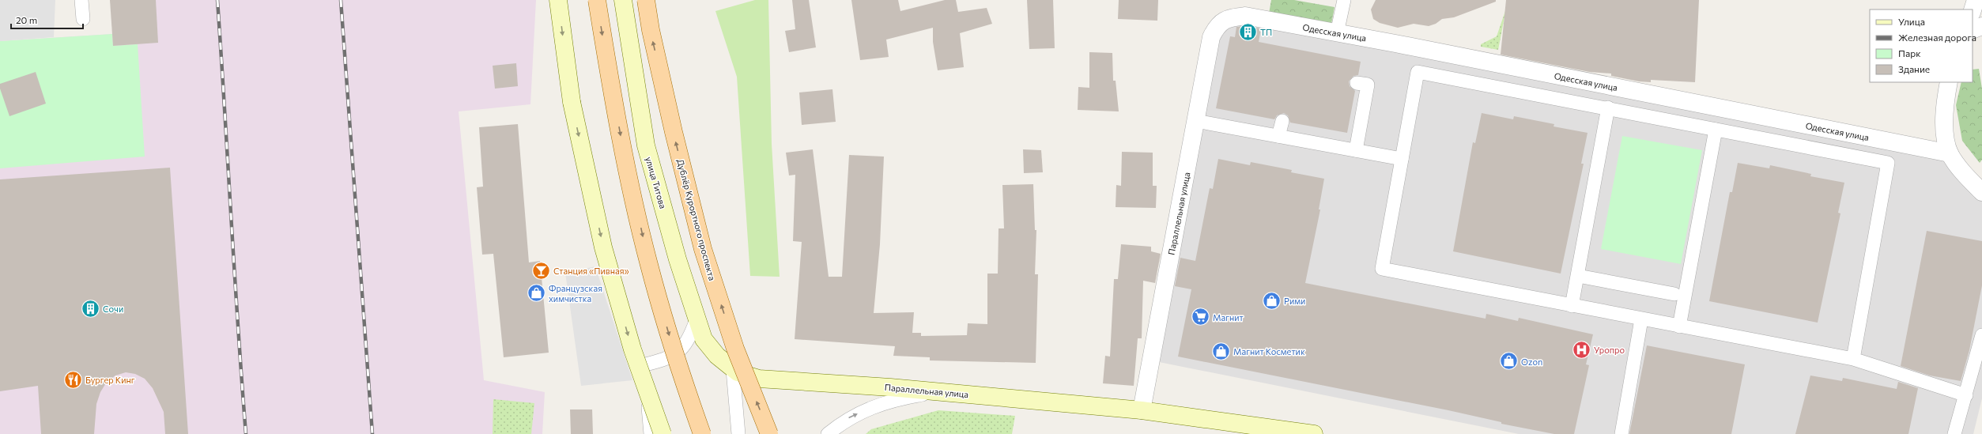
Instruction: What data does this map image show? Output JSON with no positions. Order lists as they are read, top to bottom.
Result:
{
  "streets": {
    "main road": ["улица Титова", "Параллельная улица", "Дублёр Курортного проспекта"],
    "street": ["Одесская улица"]
  },
  "crossings": [
    ["Одесская улица", "Параллельная улица"],
    ["улица Титова", "Параллельная улица"]
  ],
  "places": {
    "building": ["ТП", "Сочи"],
    "bar": ["Станция «Пивная»"],
    "shop": [
      "Французская химчистка",
      "Рими",
      "Магнит Косметик",
      "Ozon"
    ],
    "supermarket": ["Магнит"],
    "hospital": ["Уропро"],
    "restaurant": ["Бургер Кинг"]
  },
  "legend": [
    "Улица",
    "Железная дорога",
    "Парк",
    "Здание"
  ],
  "scale_bar": "20 m"
}
